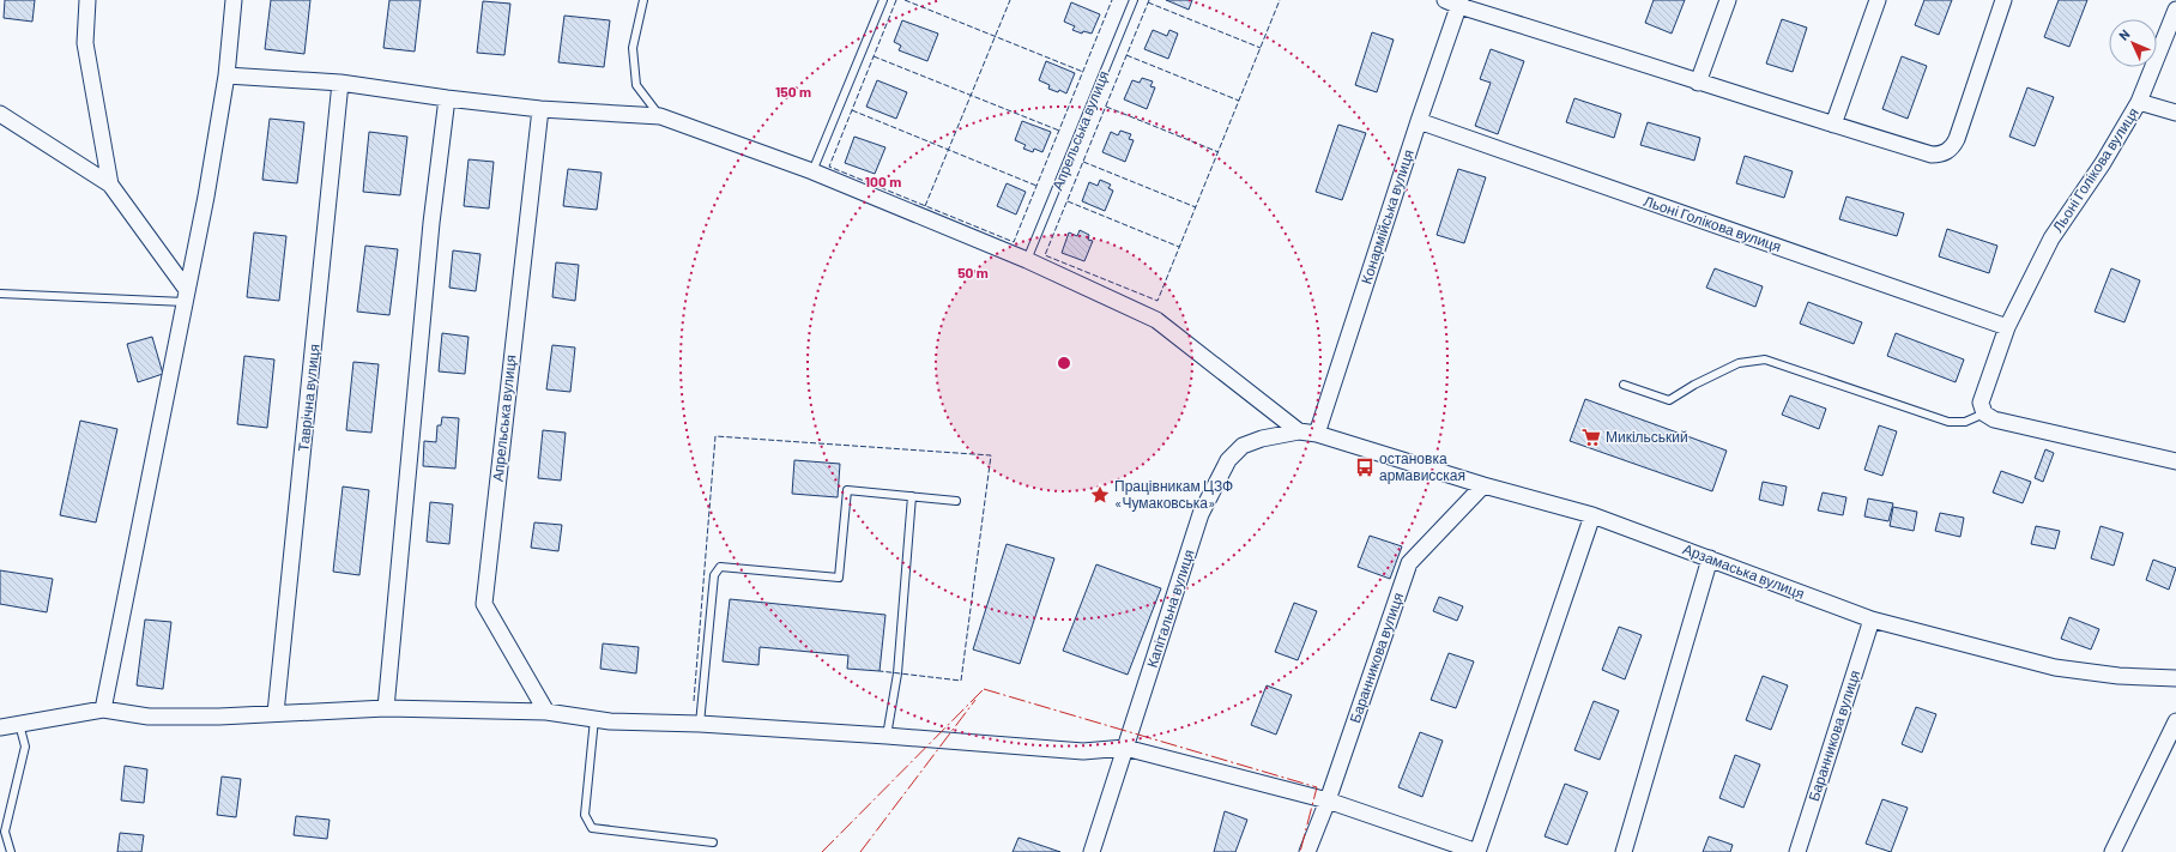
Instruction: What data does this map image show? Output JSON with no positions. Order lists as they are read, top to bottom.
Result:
{
  "streets": {
    "street": [
      "Апрельська вулиця",
      "Льоні Голікова вулиця",
      "Конармійська вулиця",
      "Таврічна вулиця",
      "Арзамаська вулиця",
      "Капітальна вулиця",
      "Баранникова вулиця"
    ]
  },
  "crossings": [
    ["Льоні Голікова вулиця", "Конармійська вулиця"],
    ["Конармійська вулиця", "Арзамаська вулиця"],
    ["Конармійська вулиця", "Капітальна вулиця"],
    ["Арзамаська вулиця", "Капітальна вулиця"],
    ["Арзамаська вулиця", "Баранникова вулиця"]
  ],
  "places": {
    "supermarket": ["Микільський"],
    "bus stop": ["остановка армависская"],
    "place": ["Працівникам ЦЗФ «Чумаковська»"]
  },
  "north": "top left",
  "rings": ["150 m", "100 m", "50 m"]
}
